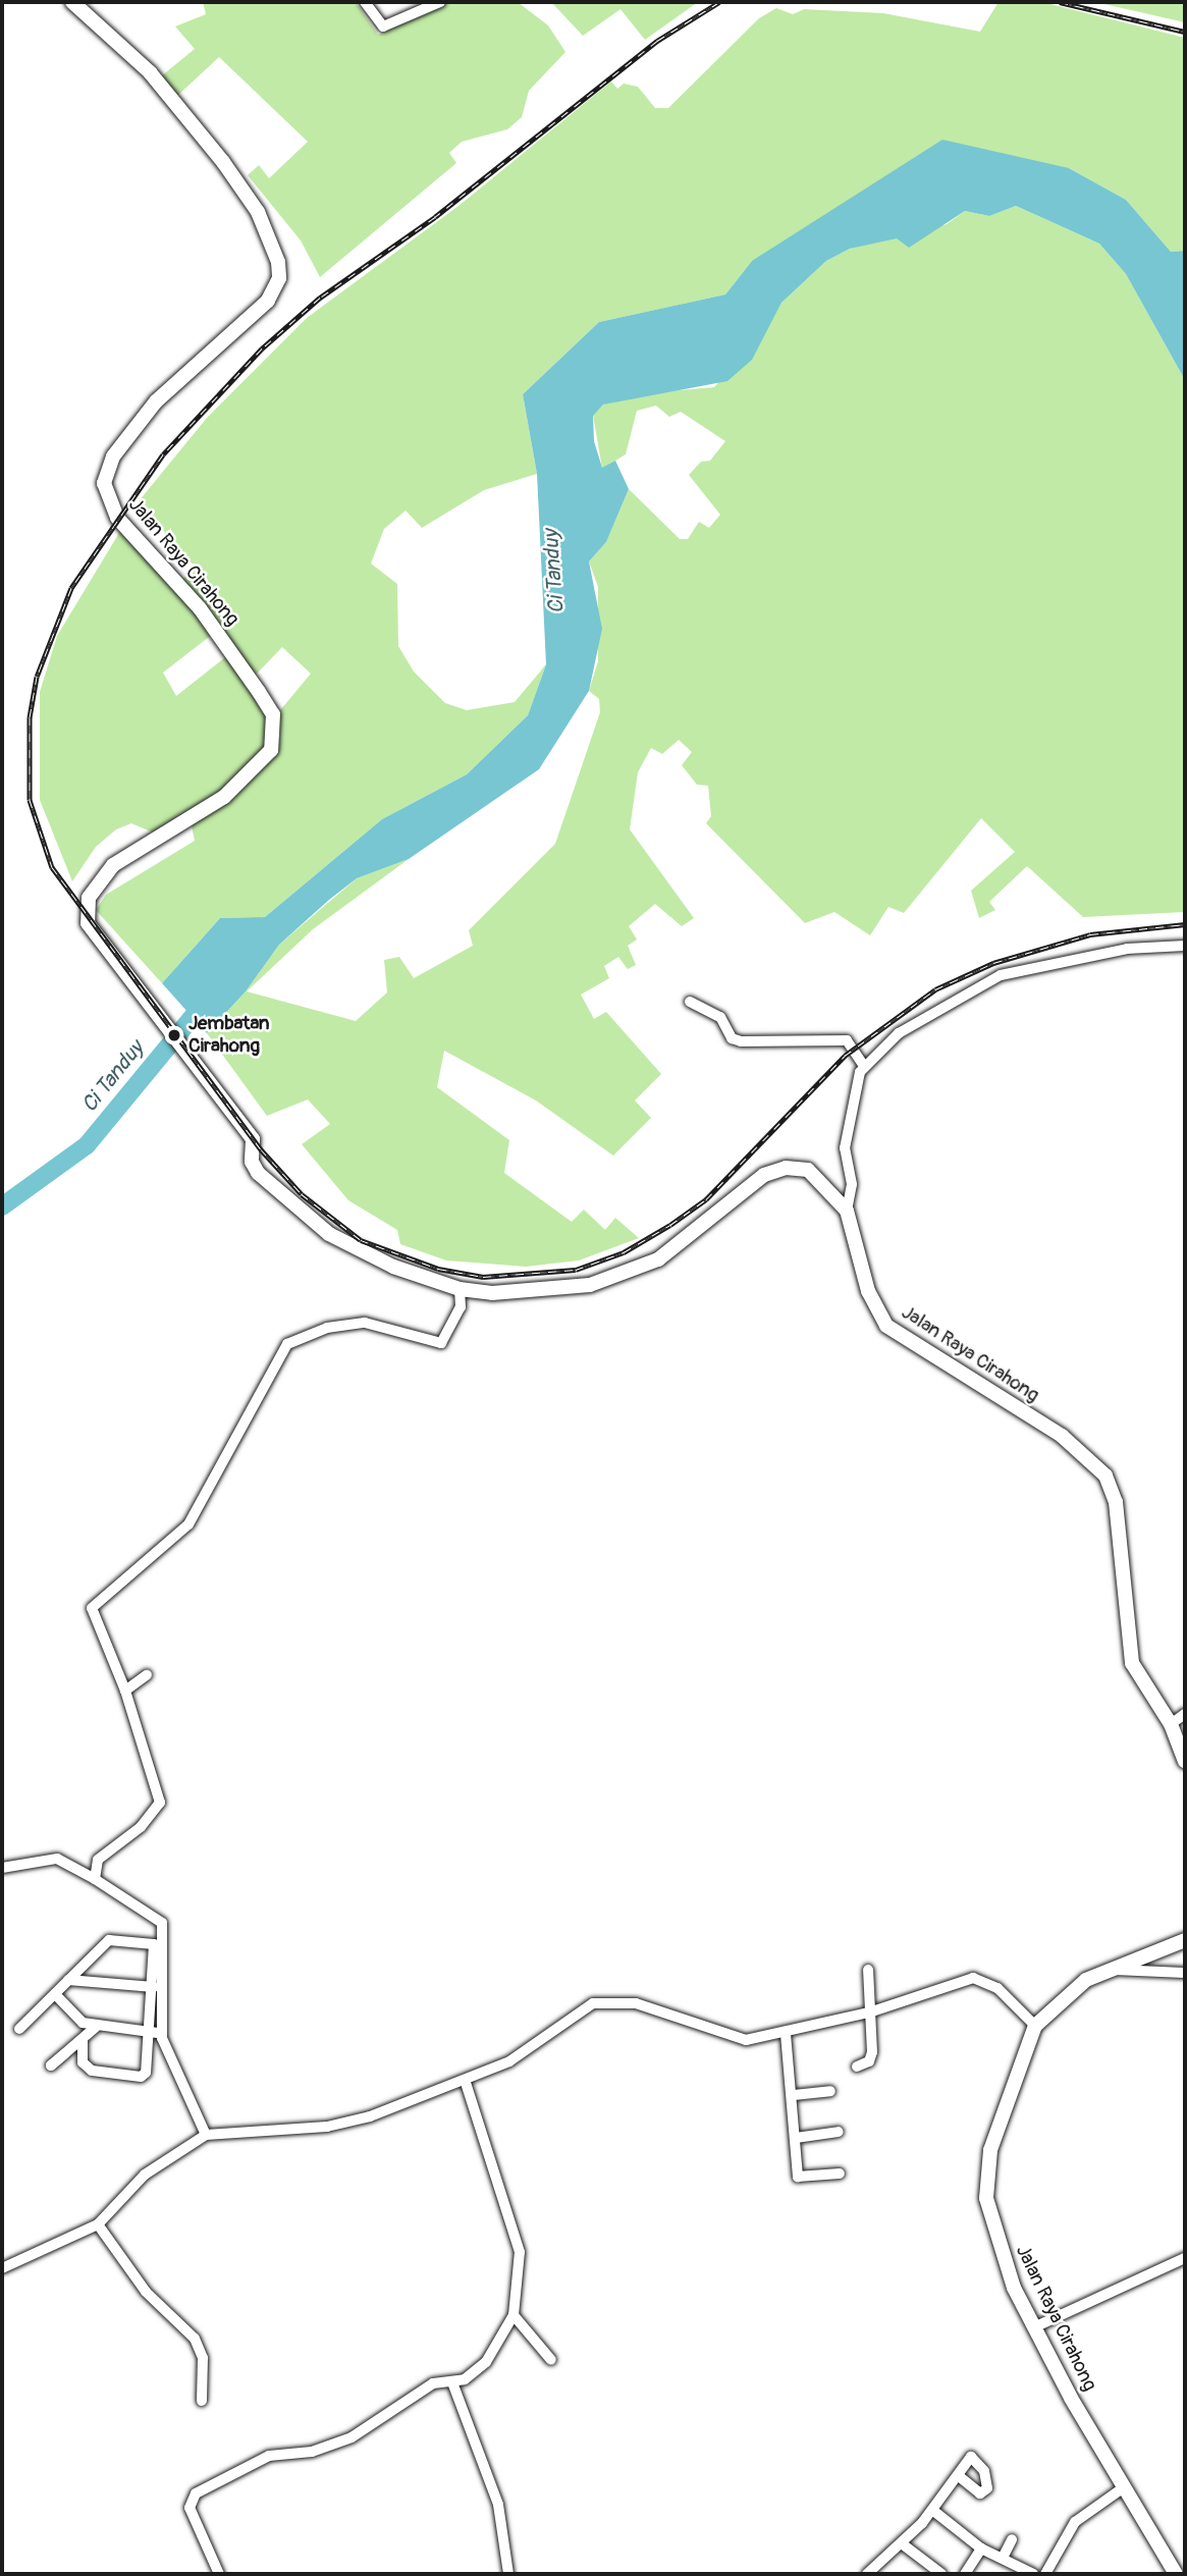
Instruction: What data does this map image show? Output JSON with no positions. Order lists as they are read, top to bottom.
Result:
{
  "streets": {
    "street": ["Jalan Raya Cirahong"]
  },
  "water": ["Ci Tanduy"],
  "places": ["Jembatan Cirahong"]
}
